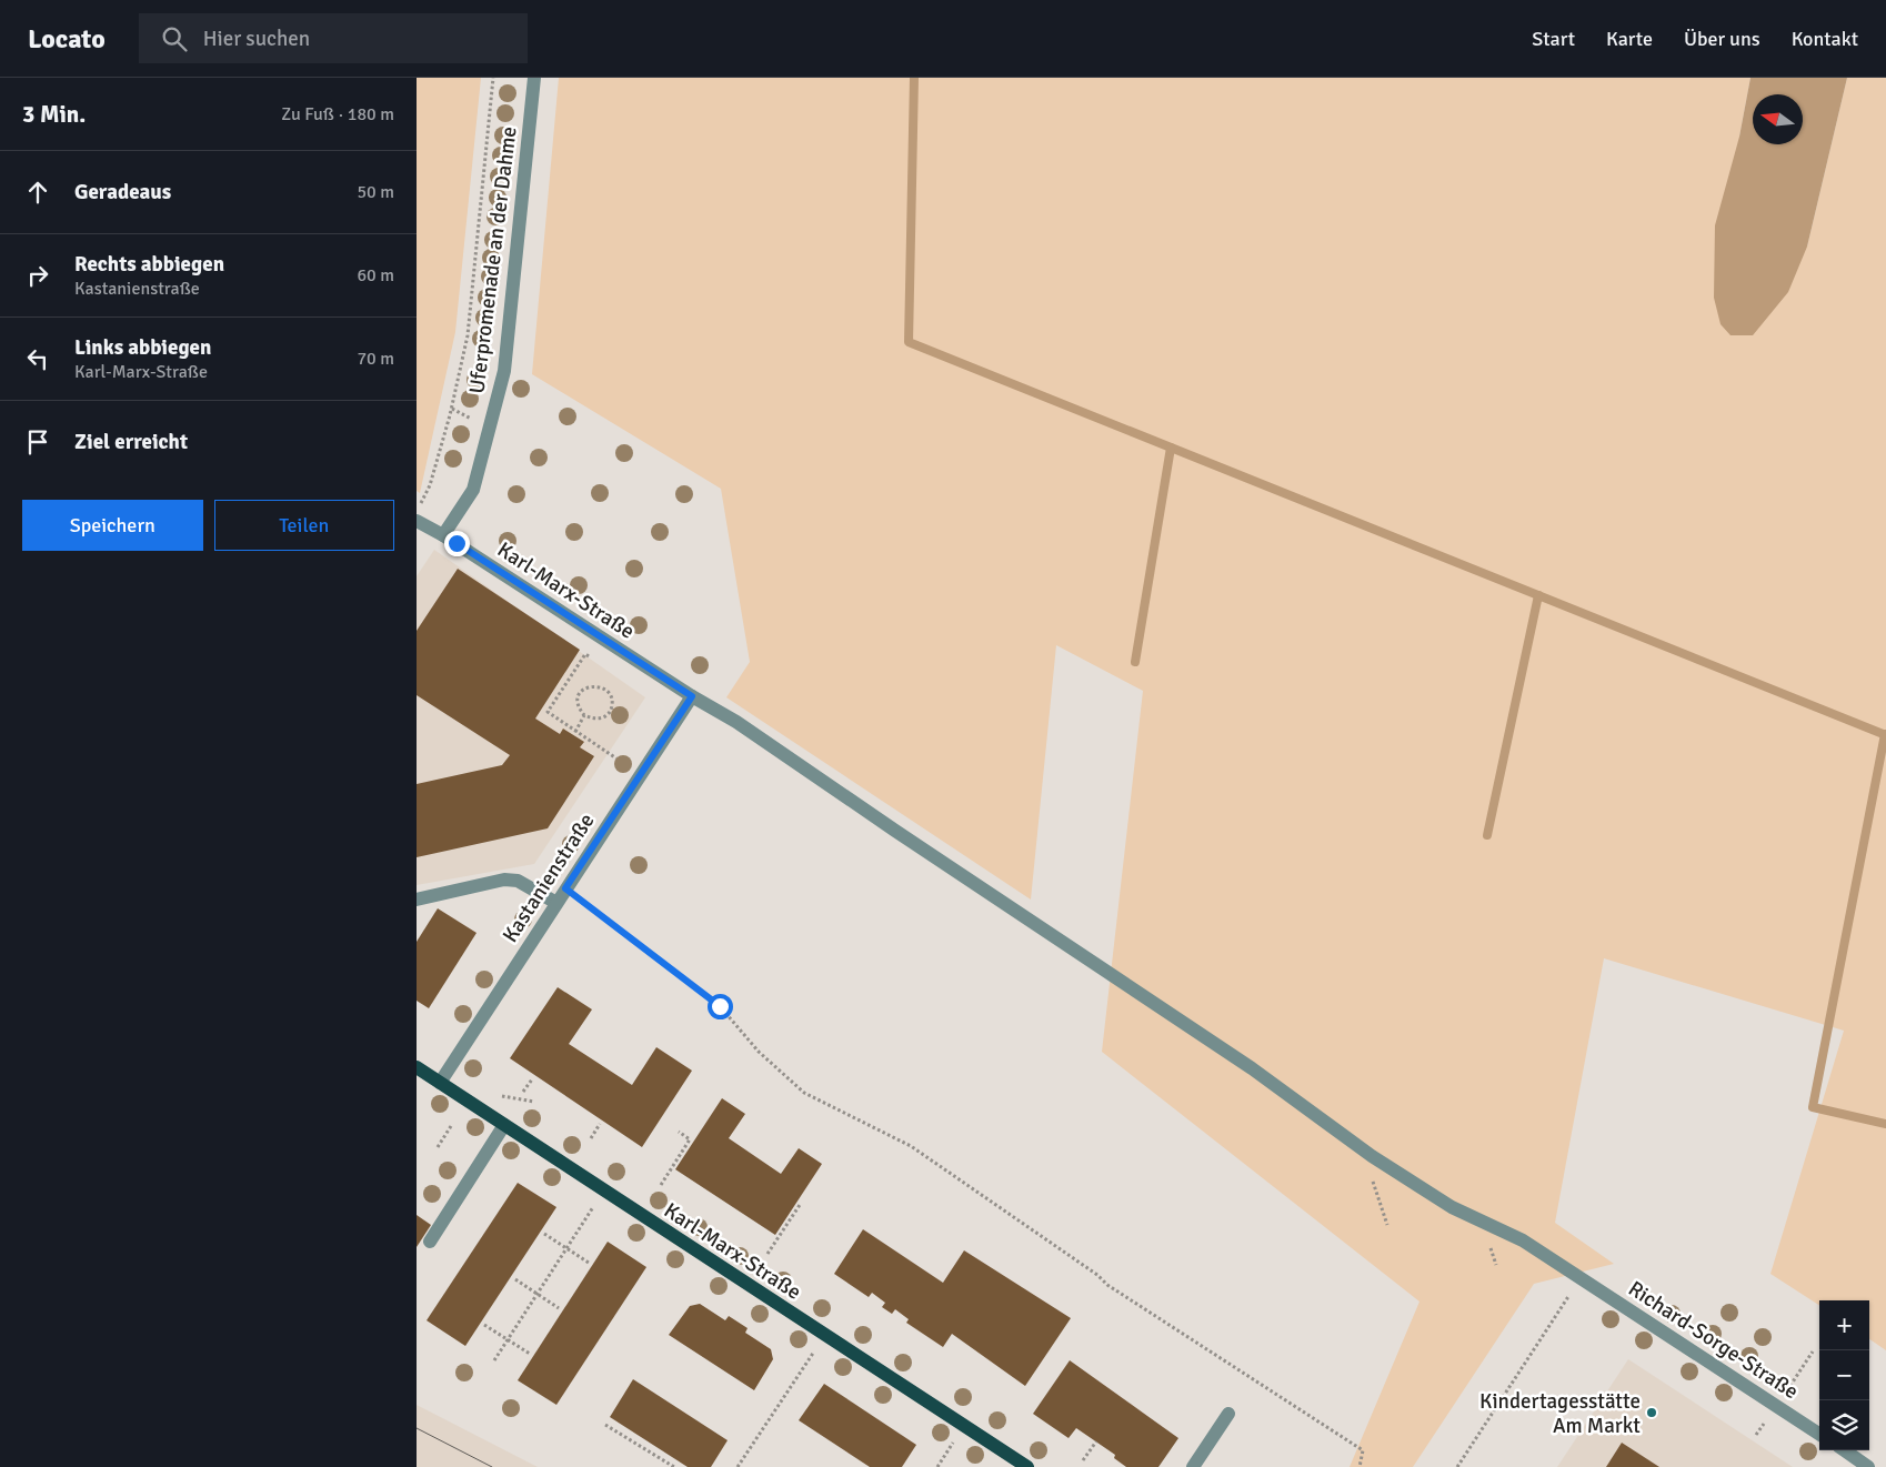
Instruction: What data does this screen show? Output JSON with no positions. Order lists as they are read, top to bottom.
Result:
{
  "streets": {
    "main road": ["Karl-Marx-Straße"],
    "street": ["Uferpromenade an der Dahme", "Kastanienstraße", "Richard-Sorge-Straße"]
  },
  "crossings": [
    ["Uferpromenade an der Dahme", "Karl-Marx-Straße"],
    ["Karl-Marx-Straße", "Kastanienstraße"],
    ["Karl-Marx-Straße", "Richard-Sorge-Straße"]
  ],
  "places": ["Kindertagesstätte Am Markt"],
  "north": "left",
  "page": {
    "header": "Locato",
    "search": "Hier suchen",
    "nav": [
      "Start",
      "Karte",
      "Über uns",
      "Kontakt"
    ],
    "heading": ["3 Min.", "Zu Fuß · 180 m"],
    "list": [
      ["Geradeaus", "50 m"],
      ["Rechts abbiegen", "Kastanienstraße", "60 m"],
      ["Links abbiegen", "Karl-Marx-Straße", "70 m"],
      "Ziel erreicht"
    ],
    "buttons": ["Speichern", "Teilen"],
    "map_buttons": ["+", "−"]
  }
}
